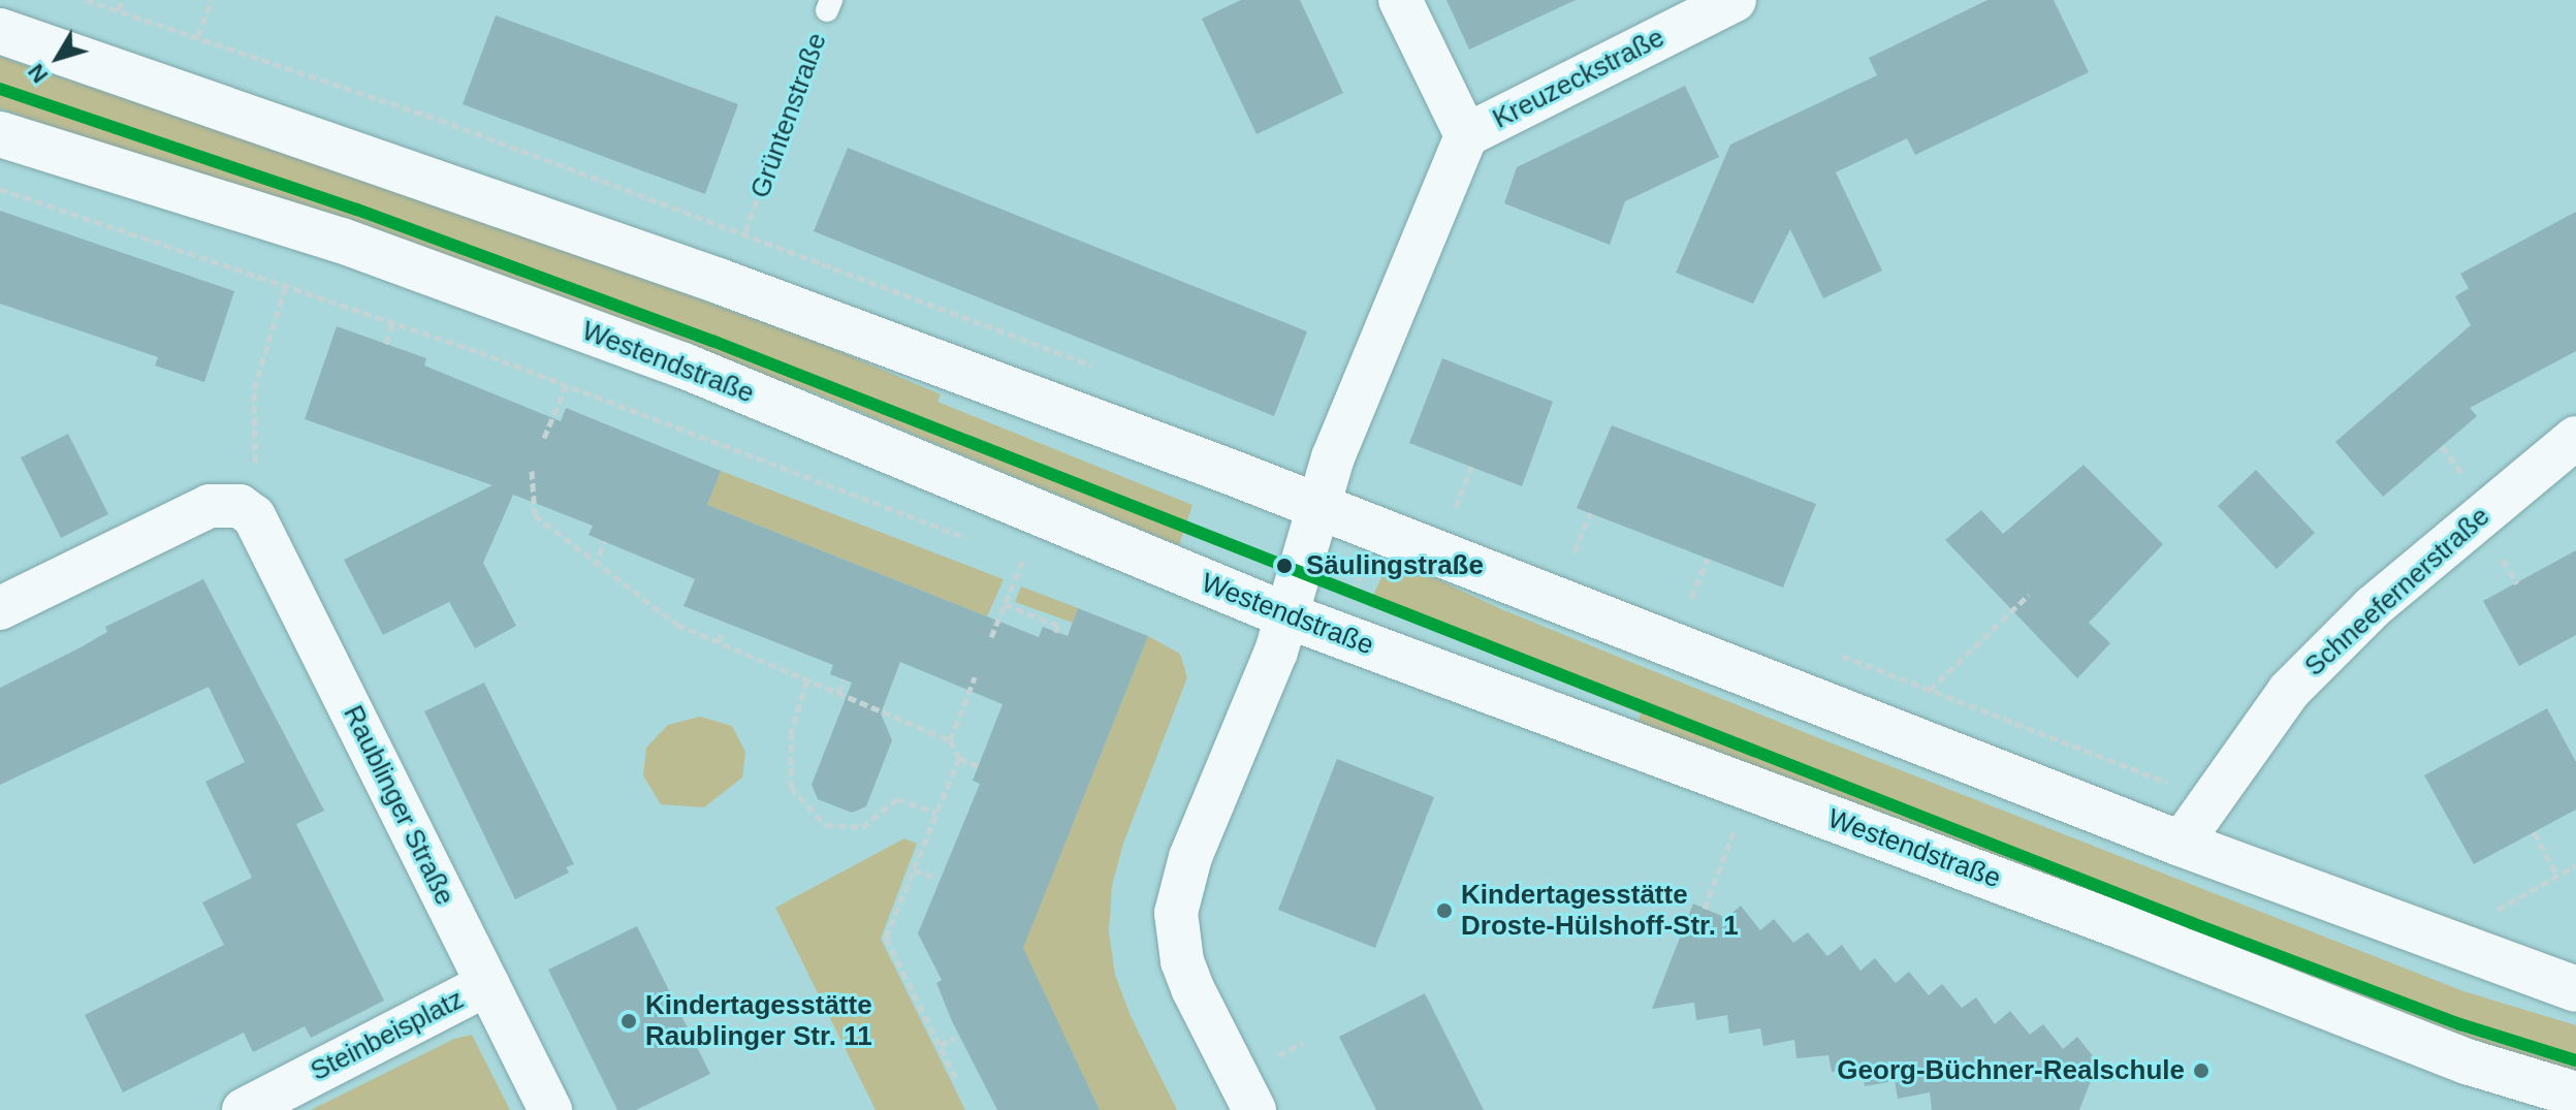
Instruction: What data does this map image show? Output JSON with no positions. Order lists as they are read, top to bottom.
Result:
{
  "streets": {
    "main road": ["Westendstraße"],
    "street": [
      "Kreuzeckstraße",
      "Schneefernerstraße",
      "Raublinger Straße",
      "Steinbeisplatz"
    ],
    "path": ["Grüntenstraße"]
  },
  "crossings": [
    ["Raublinger Straße", "Steinbeisplatz"]
  ],
  "places": [
    "Säulingstraße",
    "Kindertagesstätte Droste-Hülshoff-Str. 1",
    "Kindertagesstätte Raublinger Str. 11",
    "Georg-Büchner-Realschule"
  ],
  "north": "bottom left"
}
